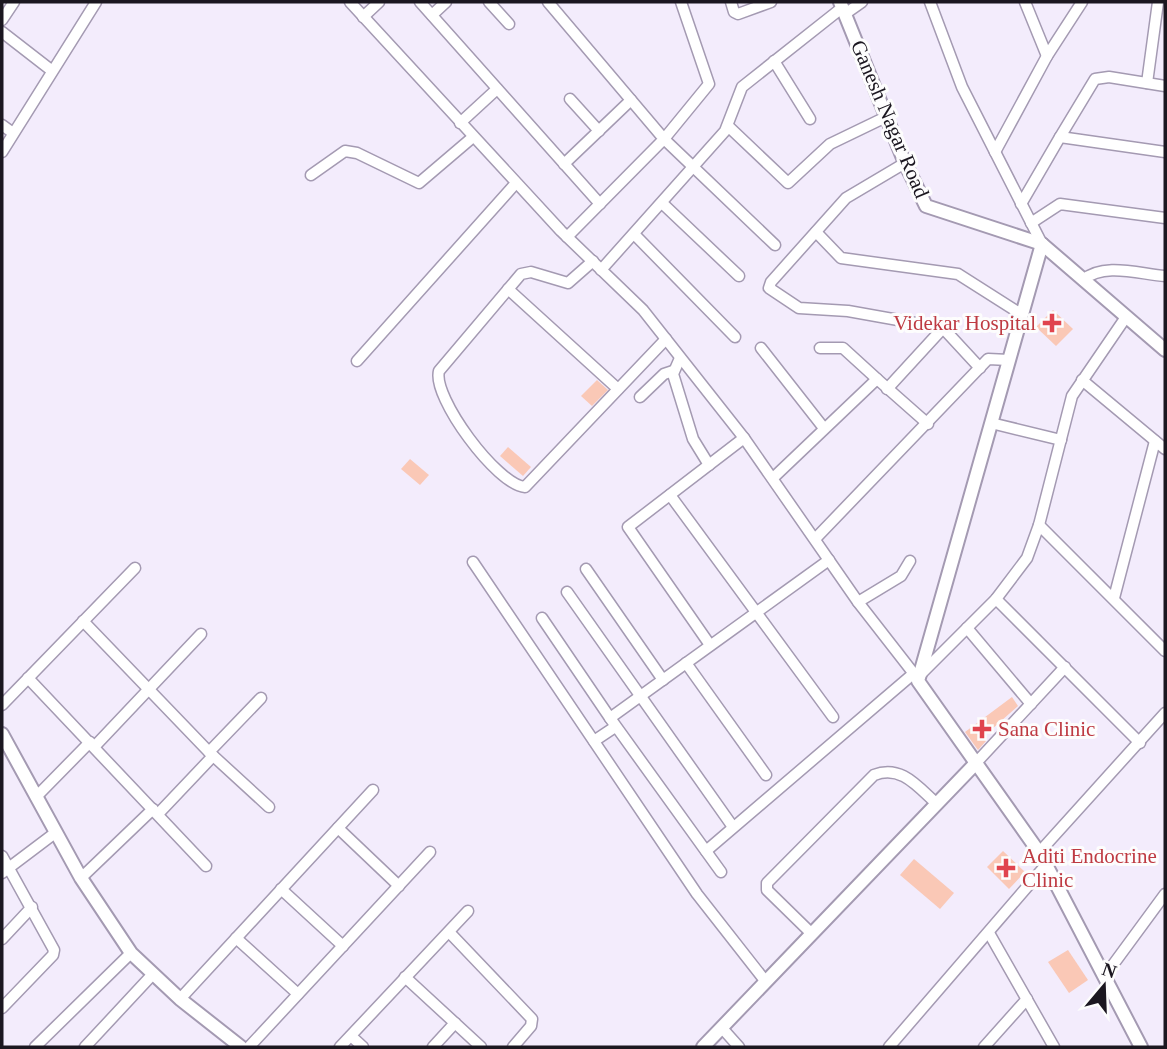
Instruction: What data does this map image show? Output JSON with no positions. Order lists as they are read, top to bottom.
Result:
{
  "streets": {
    "street": ["Ganesh Nagar Road"]
  },
  "places": {
    "health": ["Videkar Hospital", "Sana Clinic", "Aditi Endocrine Clinic"]
  },
  "north": "top"
}
